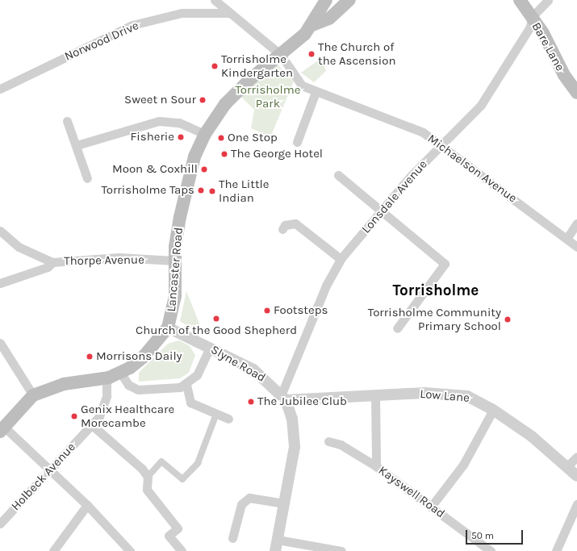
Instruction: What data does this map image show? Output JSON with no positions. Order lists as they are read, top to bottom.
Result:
{
  "streets": {
    "main road": ["Bare Lane", "Lancaster Road"],
    "street": [
      "Norwood Drive",
      "Michaelson Avenue",
      "Lonsdale Avenue",
      "Thorpe Avenue",
      "Slyne Road",
      "Low Lane",
      "Holbeck Avenue",
      "Kayswell Road"
    ]
  },
  "crossings": [
    ["Norwood Drive", "Michaelson Avenue"],
    ["Bare Lane", "Lonsdale Avenue"],
    ["Michaelson Avenue", "Lonsdale Avenue"],
    ["Michaelson Avenue", "Lancaster Road"],
    ["Lonsdale Avenue", "Slyne Road"],
    ["Lonsdale Avenue", "Low Lane"],
    ["Thorpe Avenue", "Lancaster Road"],
    ["Lancaster Road", "Slyne Road"],
    ["Lancaster Road", "Holbeck Avenue"],
    ["Slyne Road", "Low Lane"]
  ],
  "districts": ["Torrisholme"],
  "parks": ["Torrisholme Park"],
  "places": [
    "The Church of the Ascension",
    "Torrisholme Kindergarten",
    "Sweet n Sour",
    "Fisherie",
    "One Stop",
    "The George Hotel",
    "Moon & Coxhill",
    "Torrisholme Taps",
    "The Little Indian",
    "Footsteps",
    "Church of the Good Shepherd",
    "Torrisholme Community Primary School",
    "Morrisons Daily",
    "The Jubilee Club",
    "Genix Healthcare Morecambe"
  ],
  "scale_bar": "50 m"
}
